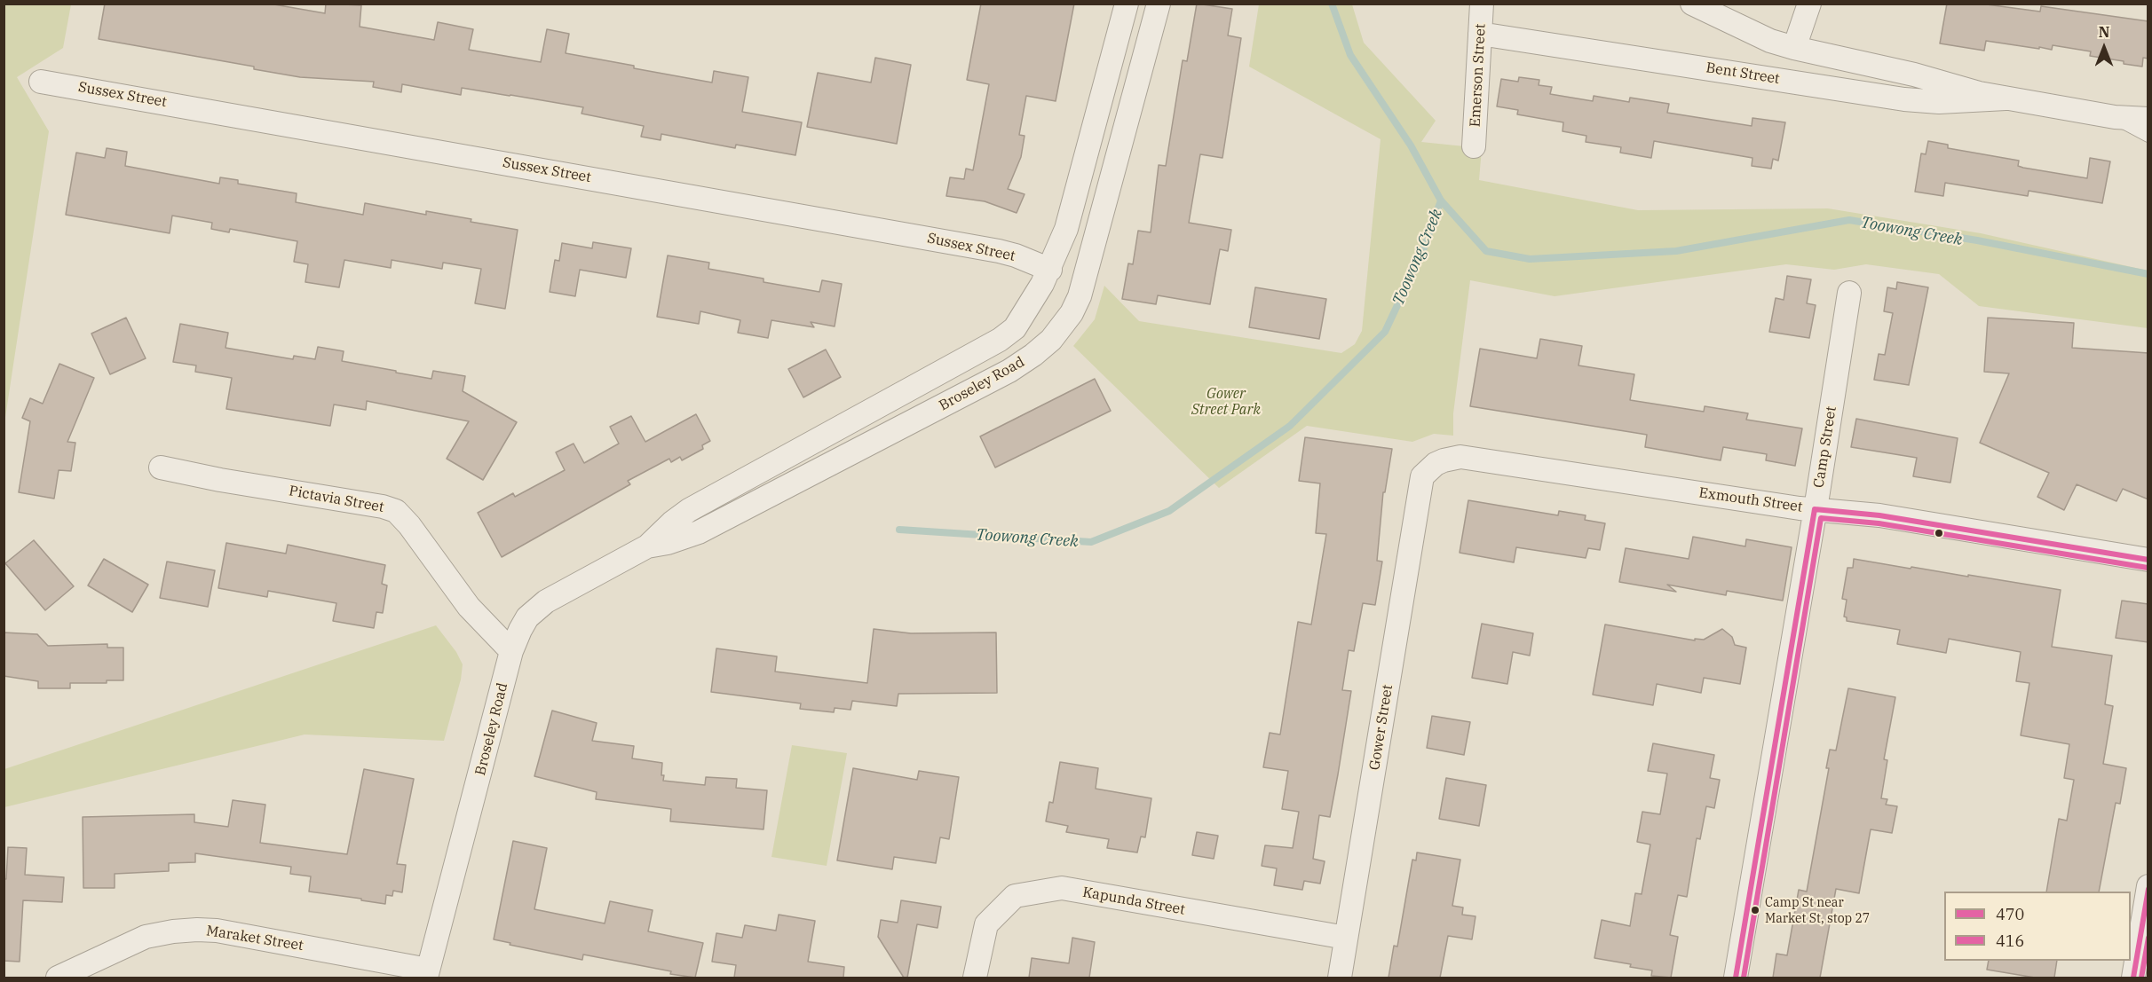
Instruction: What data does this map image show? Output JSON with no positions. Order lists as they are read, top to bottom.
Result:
{
  "streets": {
    "street": [
      "Bent Street",
      "Emerson Street",
      "Sussex Street",
      "Broseley Road",
      "Camp Street",
      "Pictavia Street",
      "Exmouth Street",
      "Gower Street",
      "Kapunda Street",
      "Maraket Street"
    ]
  },
  "crossings": [
    ["Bent Street", "Emerson Street"],
    ["Sussex Street", "Broseley Road"],
    ["Broseley Road", "Pictavia Street"],
    ["Broseley Road", "Maraket Street"],
    ["Camp Street", "Exmouth Street"],
    ["Exmouth Street", "Gower Street"],
    ["Gower Street", "Kapunda Street"]
  ],
  "water": ["Toowong Creek"],
  "parks": ["Gower Street Park"],
  "places": ["Camp St near Market St, stop 27"],
  "lines": ["transit line 470", "transit line 416"],
  "legend": ["470", "416"],
  "north": "top"
}
